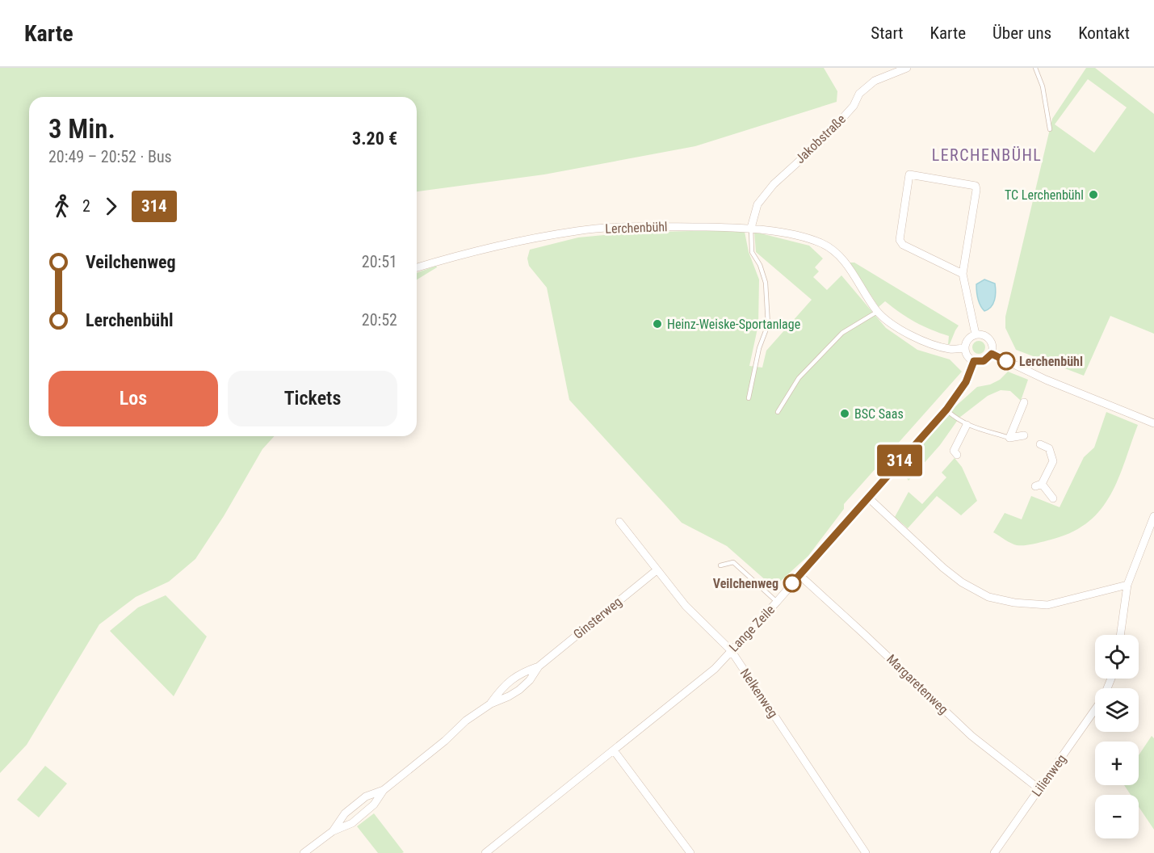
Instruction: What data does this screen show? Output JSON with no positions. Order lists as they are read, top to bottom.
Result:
{
  "streets": {
    "street": [
      "Jakobstraße",
      "Lerchenbühl",
      "Ginsterweg",
      "Lange Zeile",
      "Margaretenweg",
      "Nelkenweg",
      "Lilienweg"
    ]
  },
  "crossings": [
    ["Jakobstraße", "Lerchenbühl"],
    ["Lerchenbühl", "Lange Zeile"],
    ["Ginsterweg", "Nelkenweg"],
    ["Lange Zeile", "Margaretenweg"],
    ["Lange Zeile", "Nelkenweg"],
    ["Margaretenweg", "Lilienweg"]
  ],
  "districts": ["LERCHENBÜHL"],
  "places": [
    "TC Lerchenbühl",
    "Heinz-Weiske-Sportanlage",
    "Lerchenbühl",
    "BSC Saas",
    "Veilchenweg"
  ],
  "lines": ["bus line 314"],
  "page": {
    "header": "Karte",
    "nav": [
      "Start",
      "Karte",
      "Über uns",
      "Kontakt"
    ],
    "on_map": "314",
    "heading": ["3 Min.", "20:49 – 20:52 · Bus", "3.20 €"],
    "legs": ["2", "314"],
    "list": [
      {
        "name": "Veilchenweg",
        "value": "20:51"
      },
      {
        "name": "Lerchenbühl",
        "value": "20:52"
      }
    ],
    "buttons": ["Los", "Tickets"],
    "map_buttons": ["+", "−"]
  }
}
